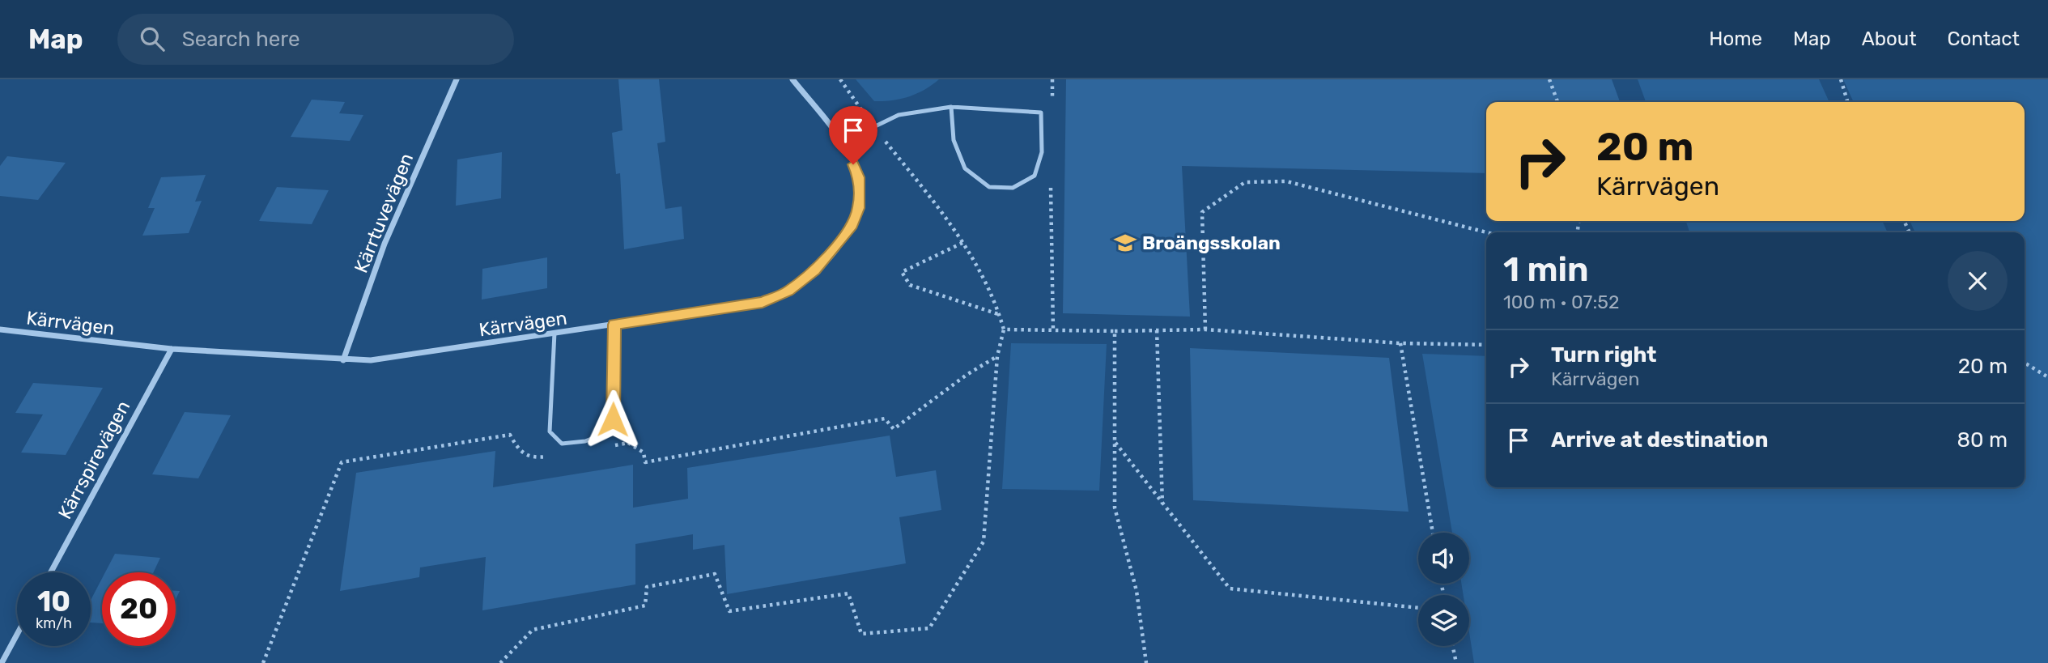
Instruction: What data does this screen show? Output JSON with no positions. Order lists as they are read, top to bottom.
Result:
{
  "streets": {
    "street": ["Kärrtuvevägen", "Kärrvägen", "Kärrspirevägen"]
  },
  "crossings": [
    ["Kärrtuvevägen", "Kärrvägen"],
    ["Kärrvägen", "Kärrspirevägen"]
  ],
  "places": {
    "school or university": ["Broängsskolan"]
  },
  "page": {
    "header": "Map",
    "search": "Search here",
    "nav": [
      "Home",
      "Map",
      "About",
      "Contact"
    ],
    "turn": ["20 m", "Kärrvägen"],
    "heading": ["1 min", "100 m · 07:52"],
    "list": [
      {
        "name": "Turn right",
        "note": "Kärrvägen",
        "value": "20 m"
      },
      {
        "name": "Arrive at destination",
        "value": "80 m"
      }
    ],
    "speed": "10 km/h",
    "limit": "20"
  }
}
